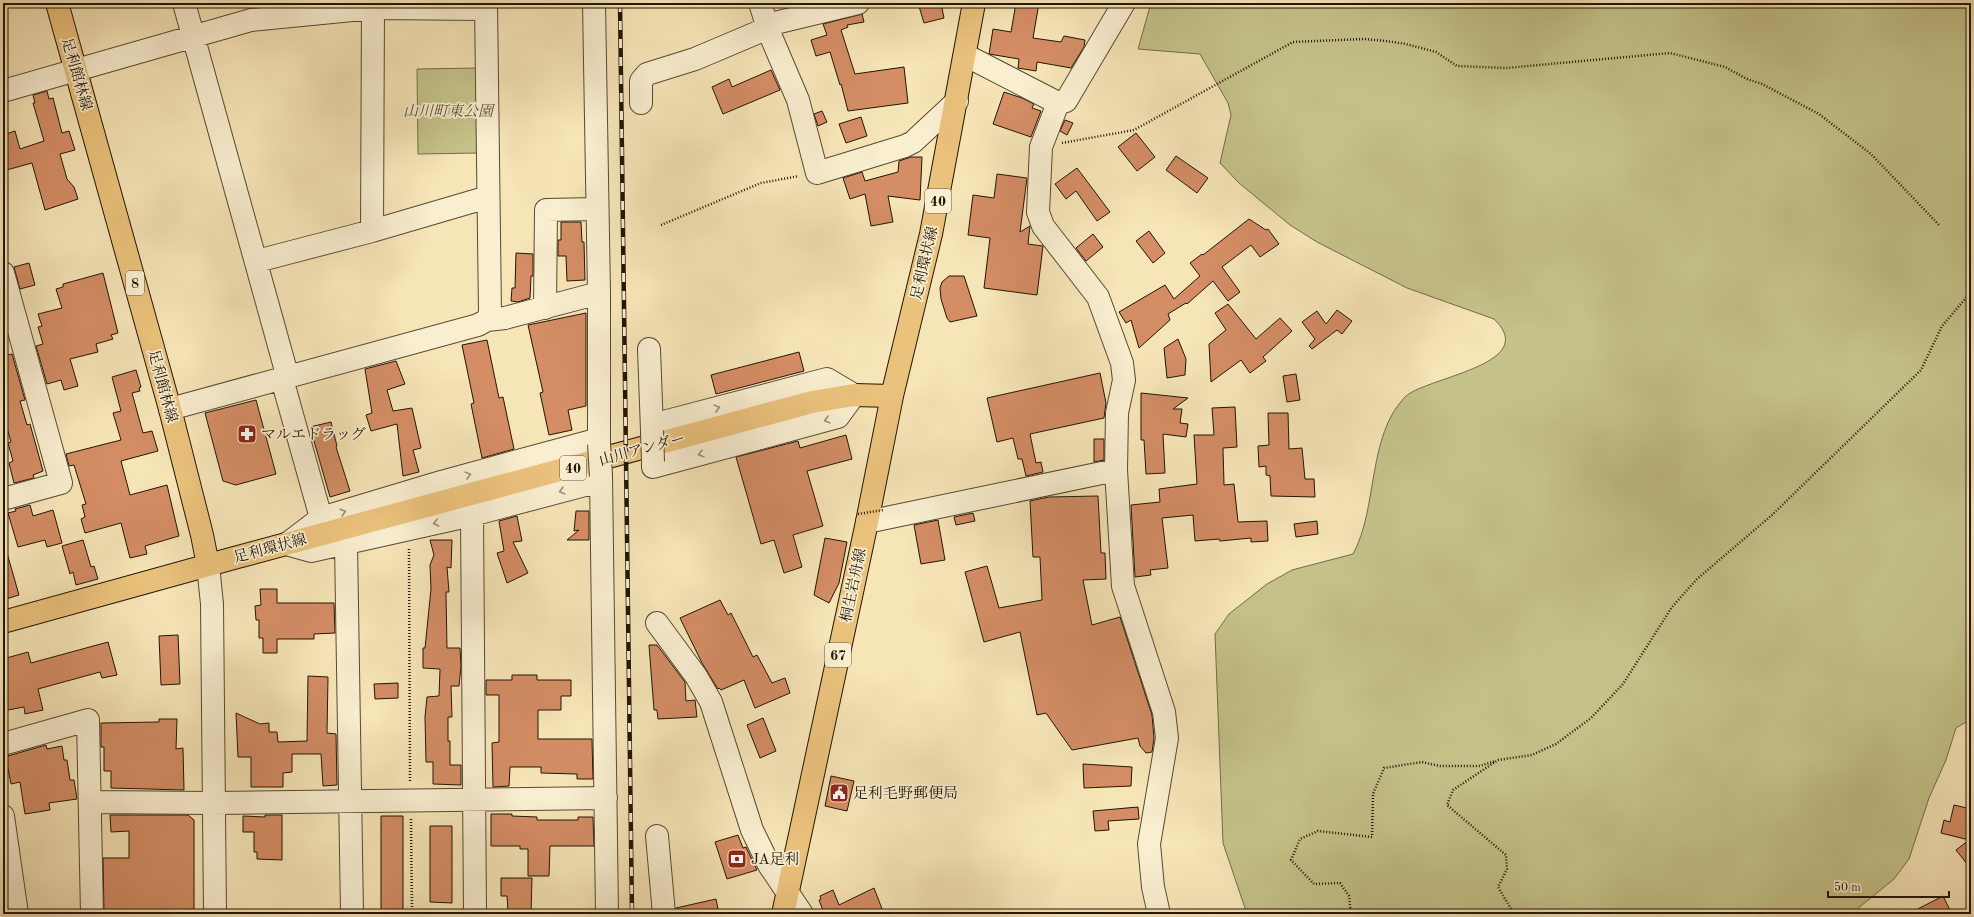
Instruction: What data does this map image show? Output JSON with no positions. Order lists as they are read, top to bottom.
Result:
{
  "streets": {
    "main road": [
      "足利館林線",
      "40",
      "足利環状線",
      "8",
      "山川アンダー",
      "桐生岩舟線",
      "67"
    ]
  },
  "crossings": [
    ["足利館林線", "足利環状線"],
    ["40", "足利環状線"],
    ["40", "山川アンダー"],
    ["40", "桐生岩舟線"],
    ["足利環状線", "山川アンダー"],
    ["足利環状線", "桐生岩舟線"]
  ],
  "parks": ["山川町東公園"],
  "places": {
    "pharmacy": ["マルエドラッグ"],
    "public building": ["足利毛野郵便局"],
    "bank": ["JA足利"]
  },
  "scale_bar": "50 m"
}
